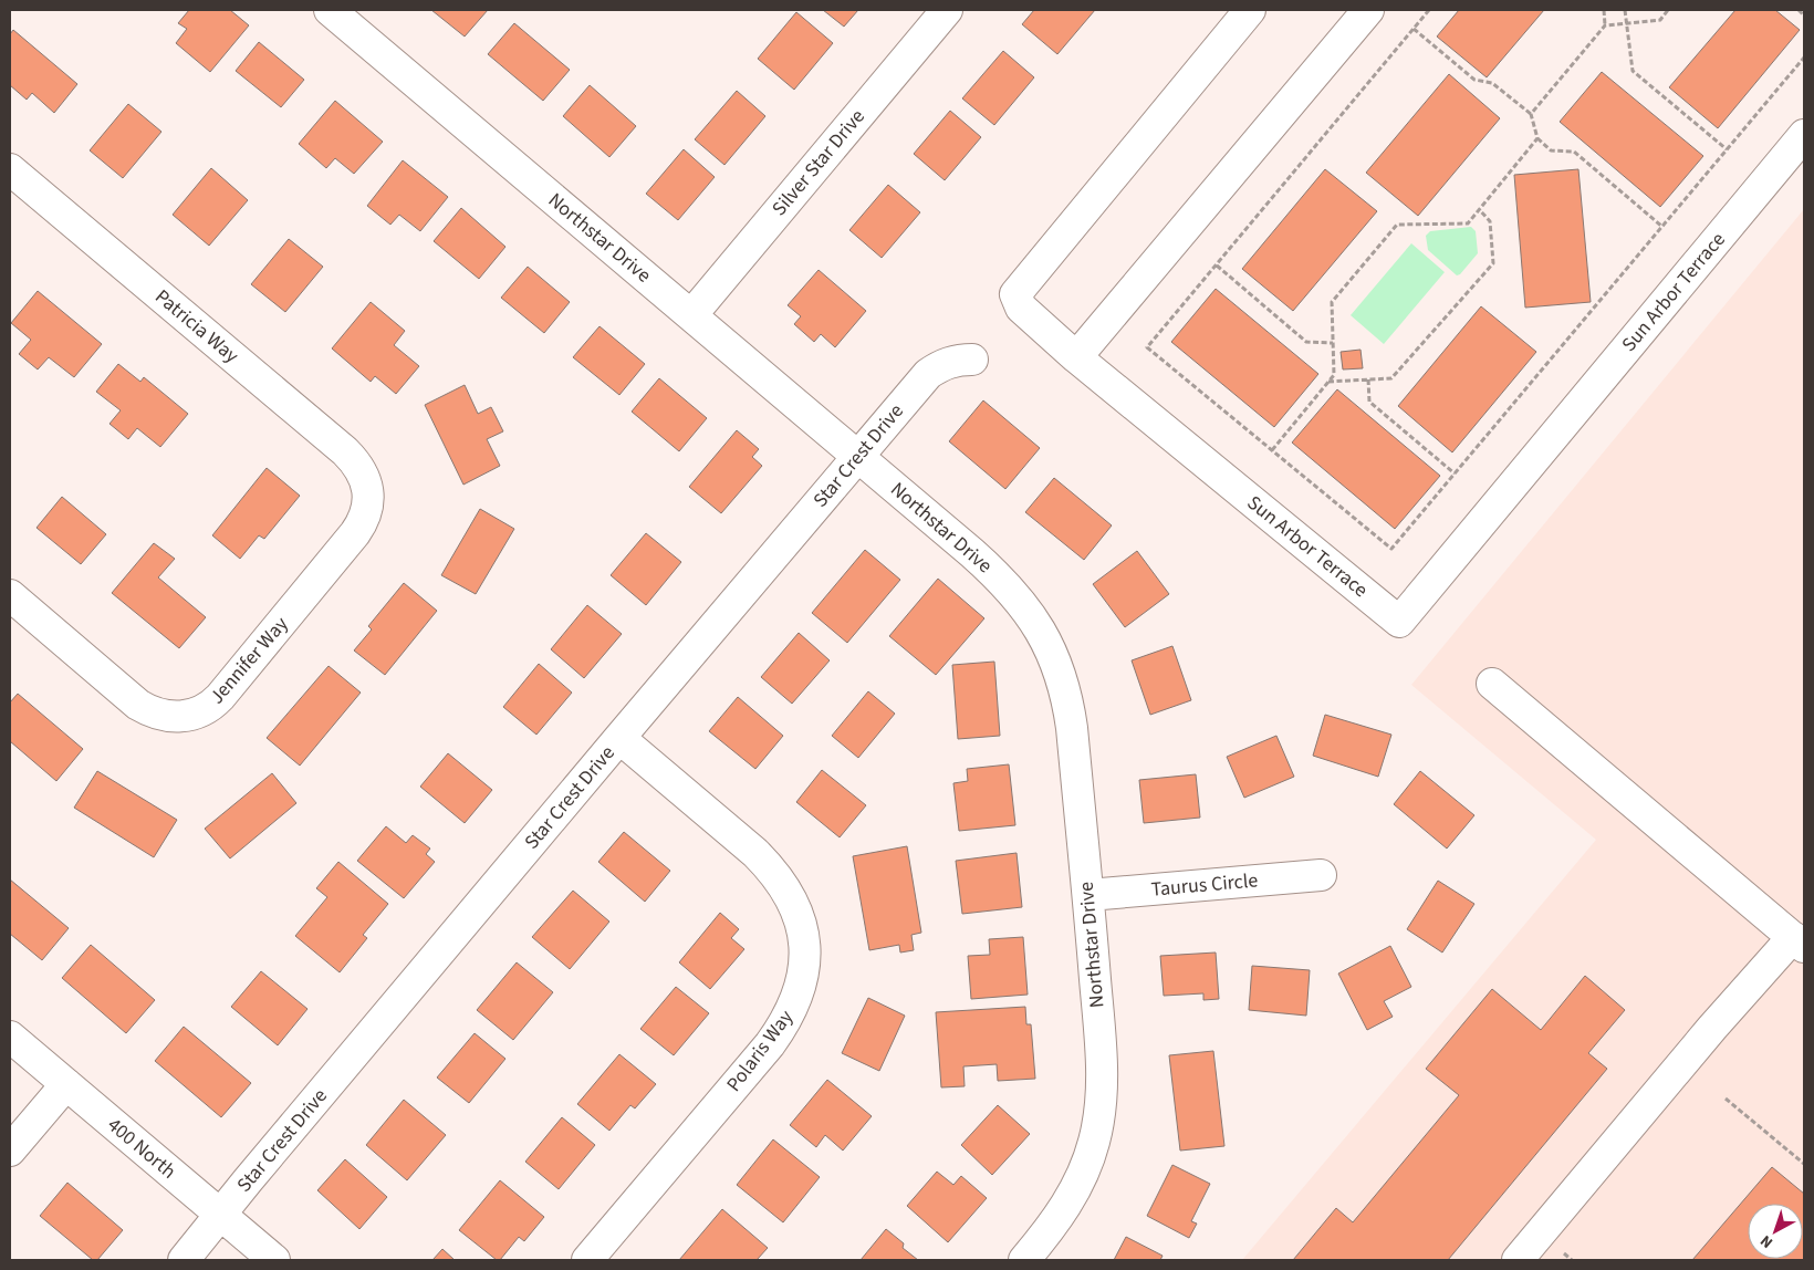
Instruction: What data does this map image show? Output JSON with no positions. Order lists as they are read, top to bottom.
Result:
{
  "streets": {
    "street": [
      "Silver Star Drive",
      "Northstar Drive",
      "Sun Arbor Terrace",
      "Patricia Way",
      "Star Crest Drive",
      "Jennifer Way",
      "Taurus Circle",
      "Polaris Way",
      "400 North"
    ]
  },
  "crossings": [
    ["Silver Star Drive", "Northstar Drive"],
    ["Northstar Drive", "Star Crest Drive"],
    ["Northstar Drive", "Taurus Circle"],
    ["Patricia Way", "Jennifer Way"],
    ["Star Crest Drive", "Polaris Way"],
    ["Star Crest Drive", "400 North"]
  ],
  "north": "bottom left"
}
